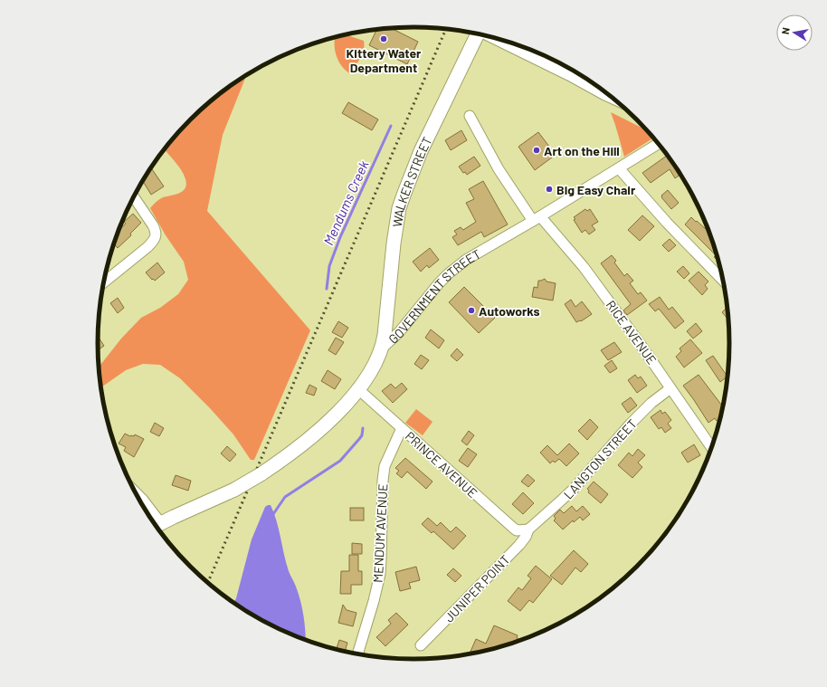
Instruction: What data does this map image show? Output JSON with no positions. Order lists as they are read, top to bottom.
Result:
{
  "streets": {
    "main road": ["WALKER STREET", "GOVERNMENT STREET"],
    "street": [
      "RICE AVENUE",
      "LANGTON STREET",
      "PRINCE AVENUE",
      "MENDUM AVENUE",
      "JUNIPER POINT"
    ]
  },
  "crossings": [
    ["WALKER STREET", "GOVERNMENT STREET"],
    ["GOVERNMENT STREET", "RICE AVENUE"],
    ["GOVERNMENT STREET", "PRINCE AVENUE"],
    ["RICE AVENUE", "LANGTON STREET"],
    ["LANGTON STREET", "PRINCE AVENUE"],
    ["LANGTON STREET", "JUNIPER POINT"],
    ["PRINCE AVENUE", "MENDUM AVENUE"],
    ["PRINCE AVENUE", "JUNIPER POINT"]
  ],
  "water": ["Mendums Creek"],
  "places": [
    "Kittery Water Department",
    "Art on the Hill",
    "Big Easy Chair",
    "Autoworks"
  ],
  "north": "left"
}
